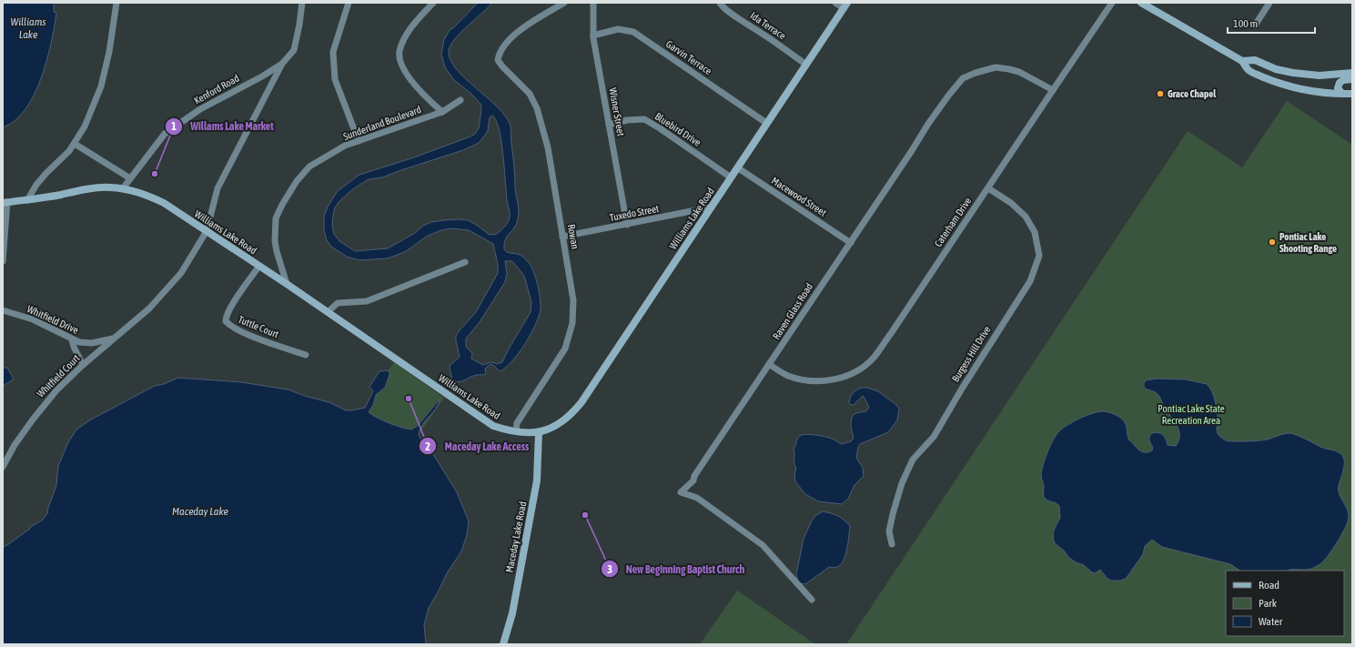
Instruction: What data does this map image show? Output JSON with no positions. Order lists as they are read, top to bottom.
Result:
{
  "streets": {
    "main road": ["Williams Lake Road", "Maceday Lake Road"],
    "street": [
      "Ida Terrace",
      "Garvin Terrace",
      "Kenford Road",
      "Wisner Street",
      "Sunderland Boulevard",
      "Bluebird Drive",
      "Macewood Street",
      "Tuxedo Street",
      "Caterham Drive",
      "Rowan",
      "Raven Glass Road",
      "Whitfield Drive",
      "Tuttle Court",
      "Burgess Hill Drive",
      "Whitfield Court"
    ]
  },
  "crossings": [
    ["Ida Terrace", "Williams Lake Road"],
    ["Garvin Terrace", "Wisner Street"],
    ["Garvin Terrace", "Williams Lake Road"],
    ["Kenford Road", "Williams Lake Road"],
    ["Wisner Street", "Bluebird Drive"],
    ["Wisner Street", "Tuxedo Street"],
    ["Sunderland Boulevard", "Williams Lake Road"],
    ["Bluebird Drive", "Williams Lake Road"],
    ["Macewood Street", "Williams Lake Road"],
    ["Macewood Street", "Raven Glass Road"],
    ["Tuxedo Street", "Williams Lake Road"],
    ["Tuxedo Street", "Rowan"],
    ["Williams Lake Road", "Rowan"],
    ["Williams Lake Road", "Tuttle Court"],
    ["Williams Lake Road", "Whitfield Court"],
    ["Williams Lake Road", "Maceday Lake Road"],
    ["Caterham Drive", "Raven Glass Road"],
    ["Caterham Drive", "Burgess Hill Drive"],
    ["Whitfield Drive", "Whitfield Court"]
  ],
  "water": ["Williams Lake", "Maceday Lake"],
  "parks": ["Pontiac Lake State Recreation Area"],
  "places": [
    "Grace Chapel",
    "Willams Lake Market",
    "Pontiac Lake Shooting Range",
    "Maceday Lake Access",
    "New Beginning Baptist Church"
  ],
  "legend": ["Road", "Park", "Water"],
  "scale_bar": "100 m"
}
